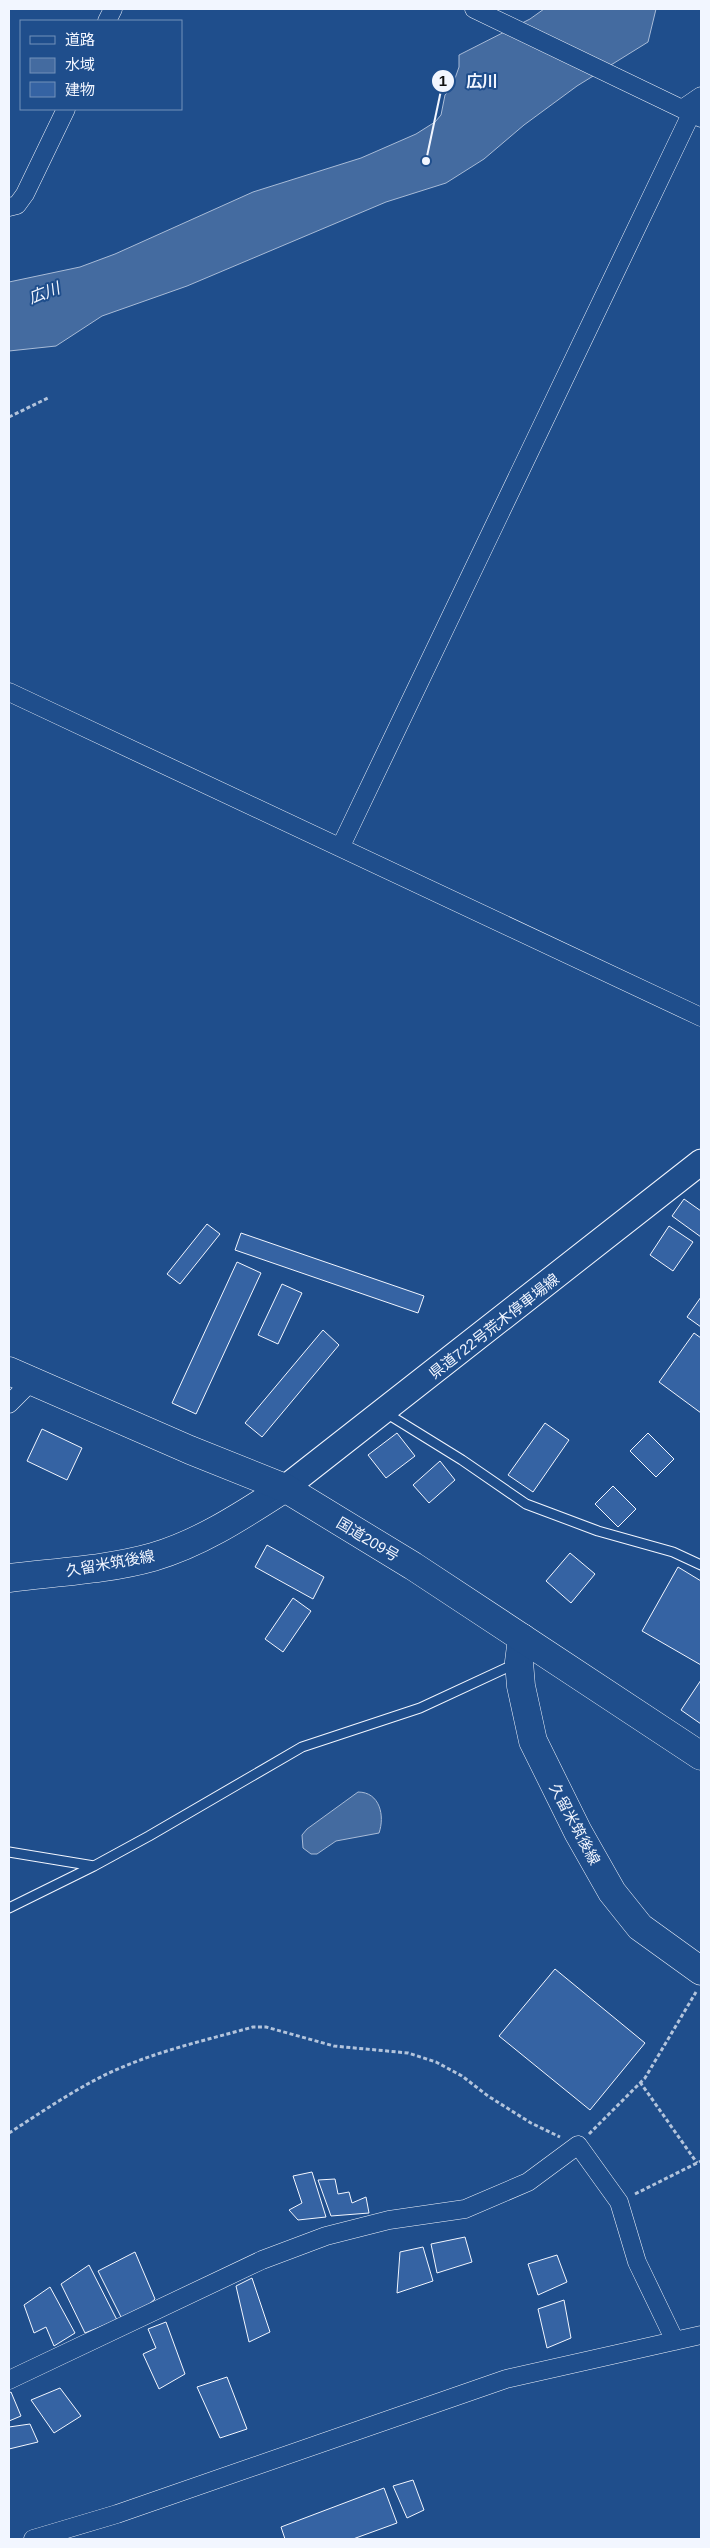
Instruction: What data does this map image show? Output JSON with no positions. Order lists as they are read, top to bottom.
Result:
{
  "streets": {
    "main road": ["県道722号荒木停車場線", "国道209号", "久留米筑後線"]
  },
  "crossings": [
    ["県道722号荒木停車場線", "国道209号"],
    ["県道722号荒木停車場線", "久留米筑後線"],
    ["国道209号", "久留米筑後線"]
  ],
  "water": ["広川"],
  "places": ["広川"],
  "legend": ["道路", "水域", "建物"]
}
